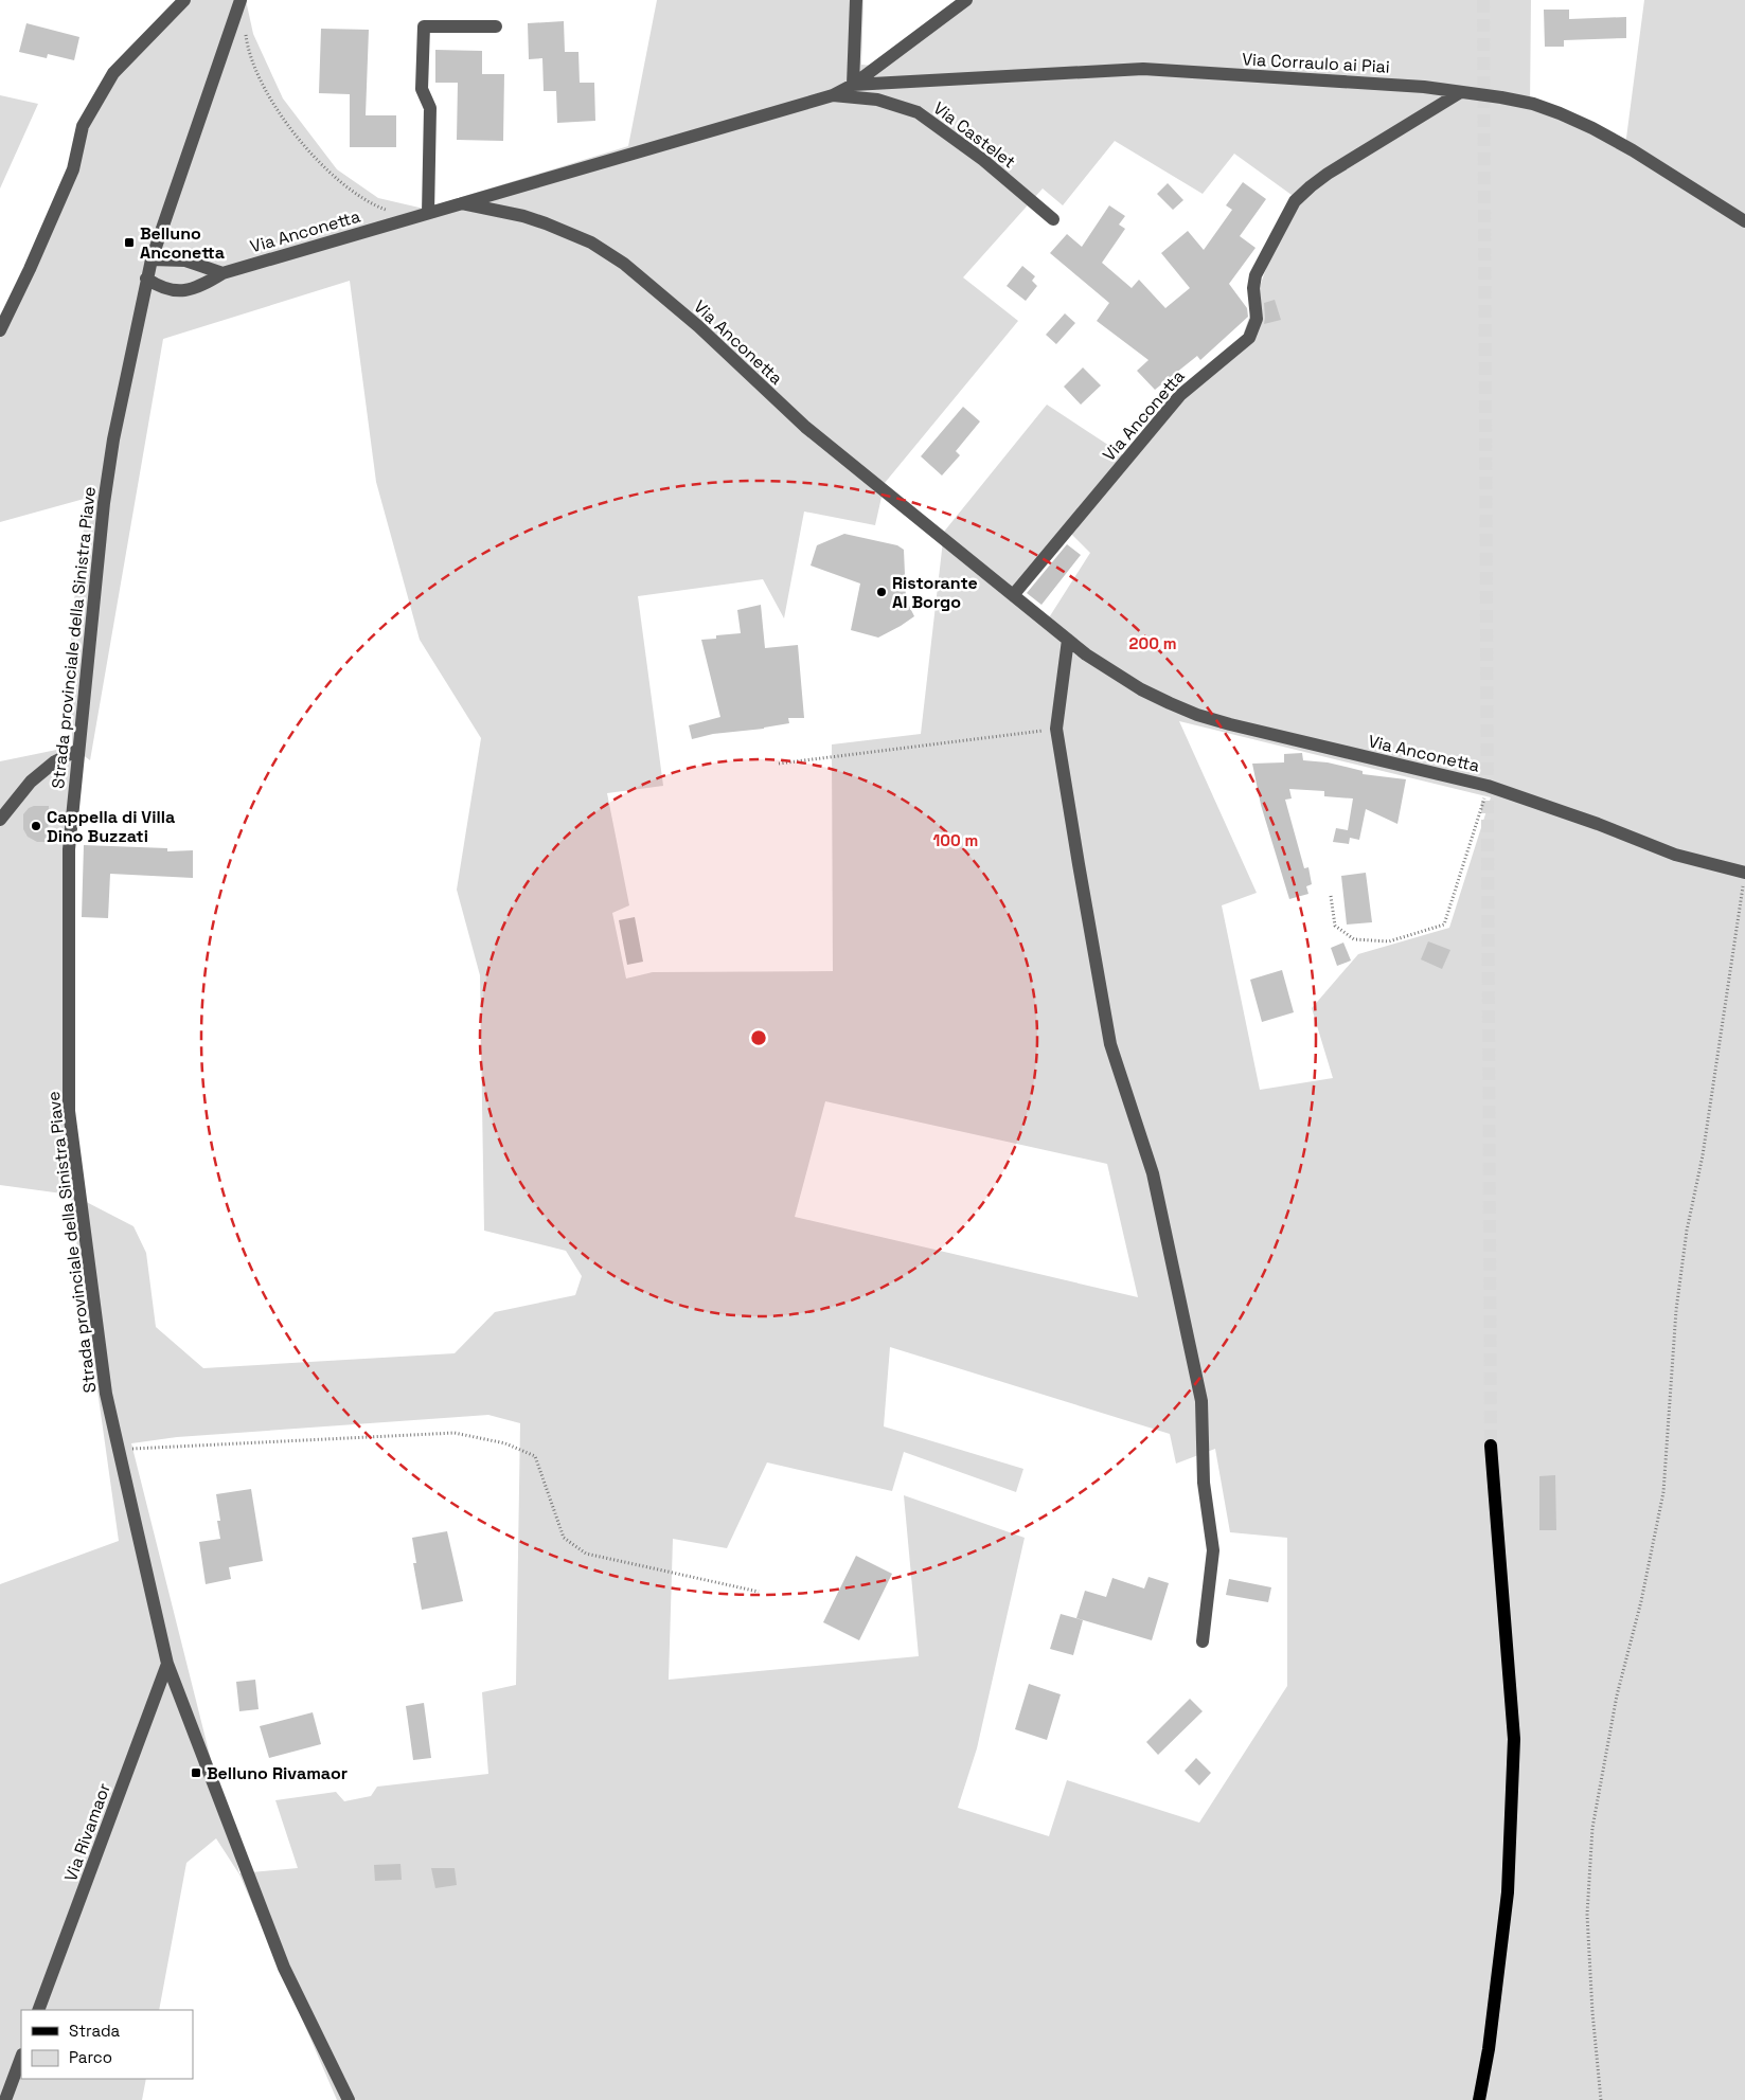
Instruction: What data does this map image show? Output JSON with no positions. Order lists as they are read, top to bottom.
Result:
{
  "streets": {
    "street": [
      "Via Corraulo ai Piai",
      "Via Castelet",
      "Via Anconetta",
      "Strada provinciale della Sinistra Piave",
      "Via Rivamaor"
    ]
  },
  "crossings": [
    ["Via Corraulo ai Piai", "Via Anconetta"],
    ["Via Castelet", "Via Anconetta"],
    ["Via Anconetta", "Strada provinciale della Sinistra Piave"],
    ["Strada provinciale della Sinistra Piave", "Via Rivamaor"]
  ],
  "places": {
    "transit": ["Belluno Anconetta", "Belluno Rivamaor"],
    "other": ["Ristorante Al Borgo", "Cappella di Villa Dino Buzzati"]
  },
  "legend": ["Strada", "Parco"],
  "rings": ["200 m", "100 m"]
}
